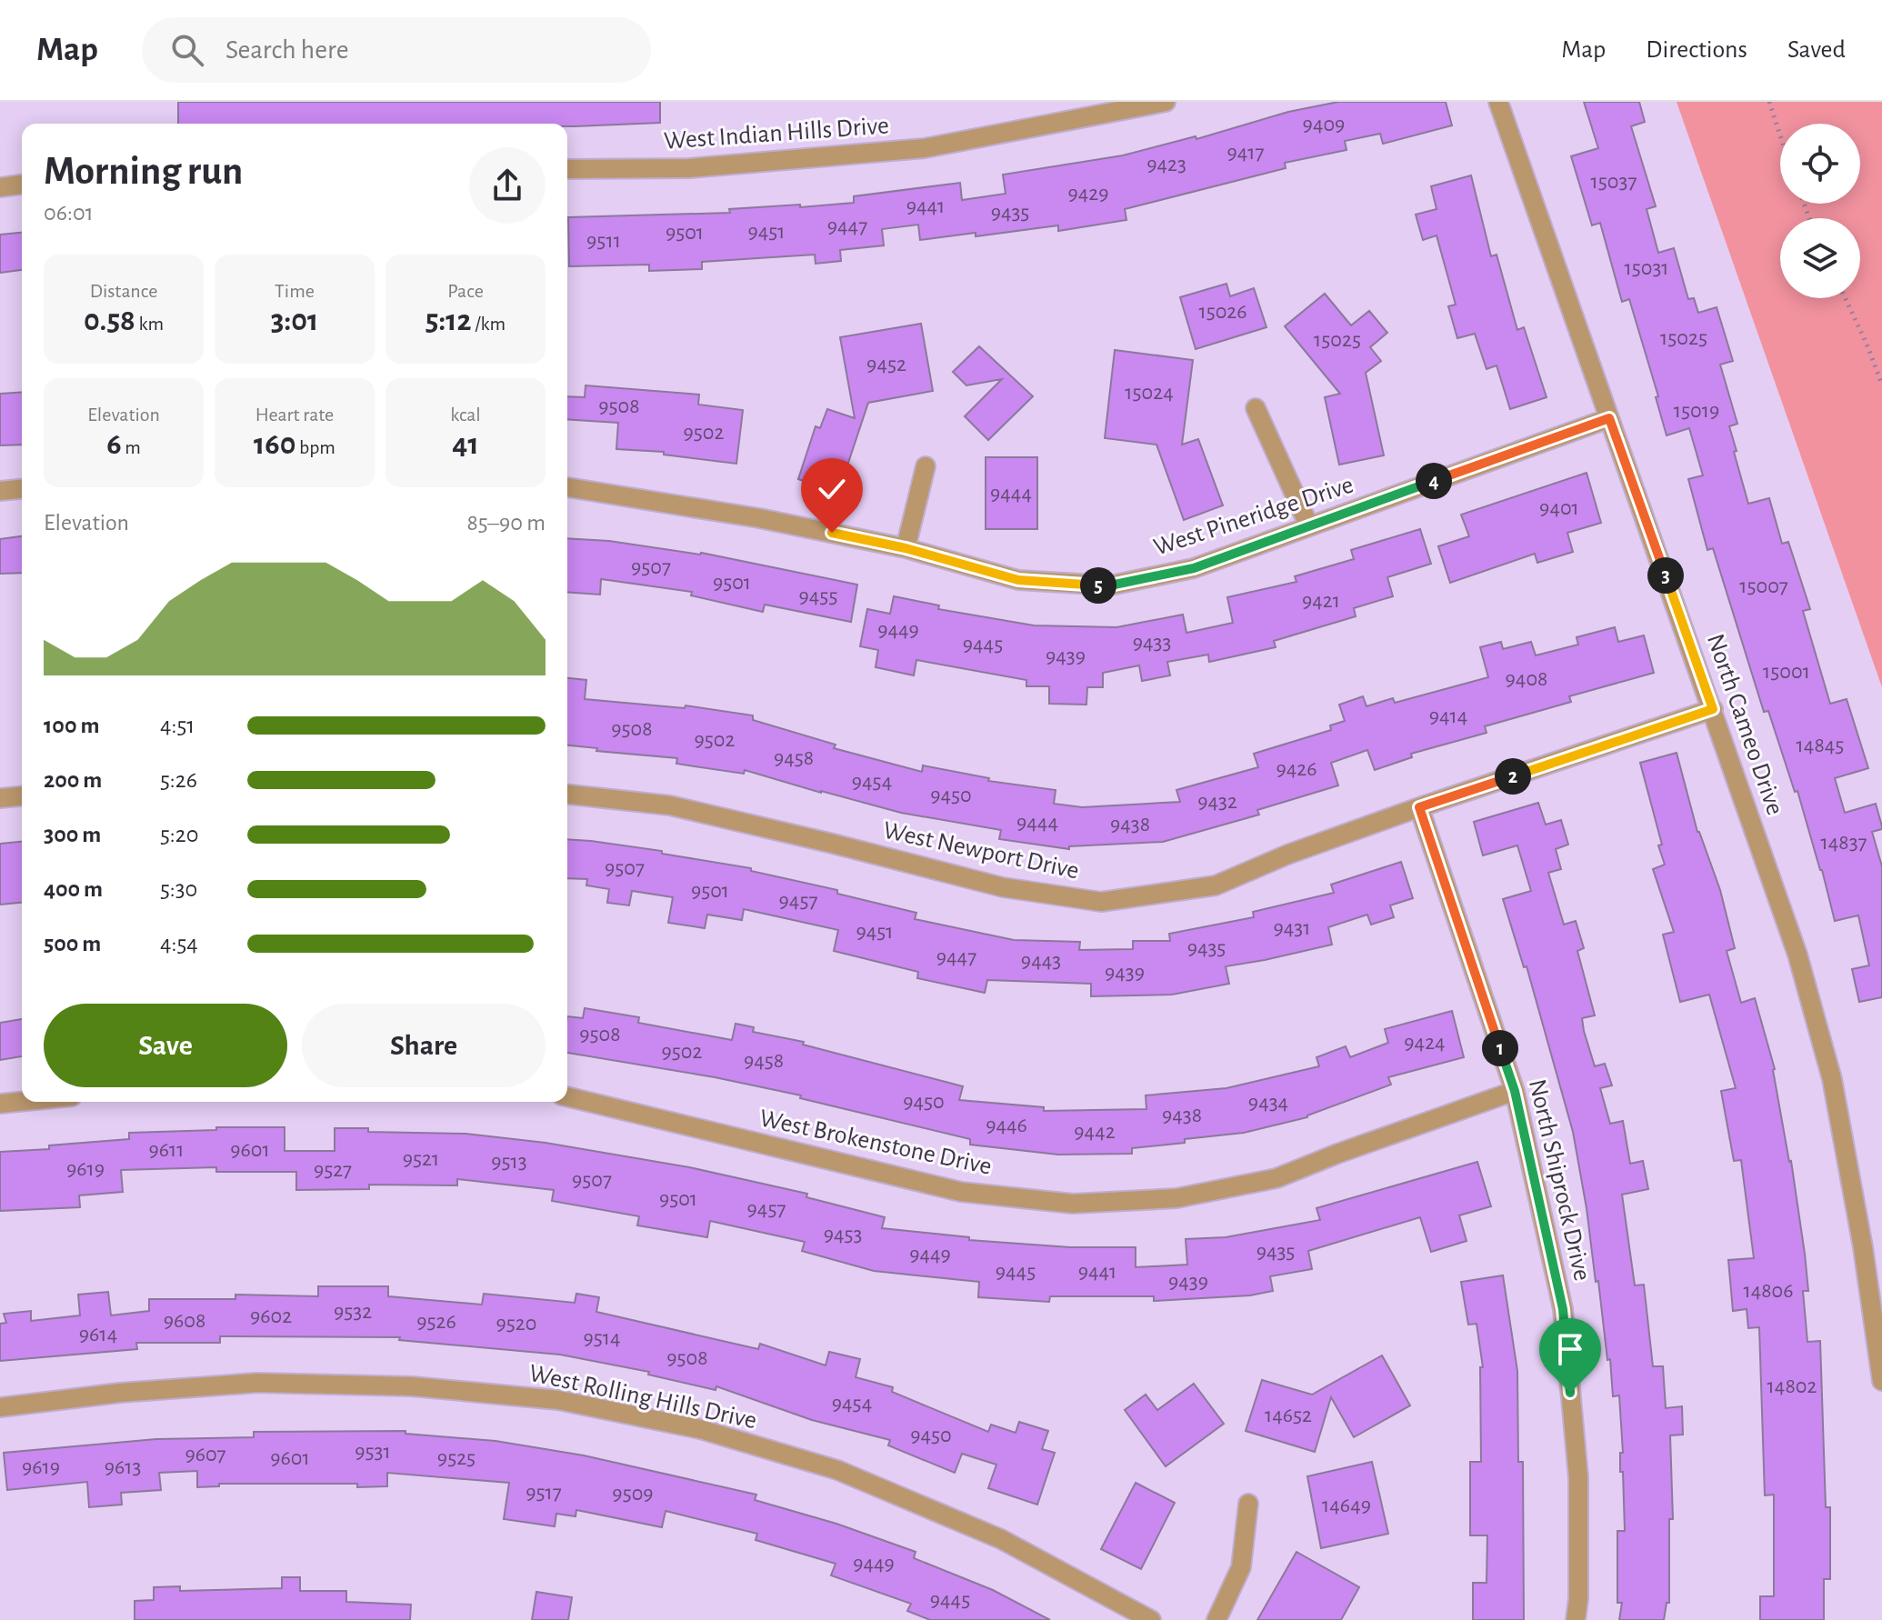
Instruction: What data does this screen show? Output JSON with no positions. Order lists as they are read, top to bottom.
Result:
{
  "streets": {
    "street": [
      "West Indian Hills Drive",
      "West Pineridge Drive",
      "North Cameo Drive",
      "West Newport Drive",
      "West Brokenstone Drive",
      "North Shiprock Drive",
      "West Rolling Hills Drive"
    ]
  },
  "crossings": [
    ["West Pineridge Drive", "North Cameo Drive"],
    ["North Cameo Drive", "West Newport Drive"],
    ["West Newport Drive", "North Shiprock Drive"],
    ["West Brokenstone Drive", "North Shiprock Drive"]
  ],
  "house_numbers": [
    "9409",
    "9417",
    "9423",
    "15037",
    "9429",
    "9441",
    "9435",
    "9447",
    "9451",
    "9501",
    "9511",
    "15031",
    "15026",
    "15025",
    "15025",
    "9452",
    "15024",
    "9508",
    "15019",
    "9502",
    "9444",
    "9401",
    "9507",
    "9501",
    "15007",
    "9455",
    "9421",
    "9449",
    "9433",
    "9445",
    "9439",
    "15001",
    "9408",
    "9414",
    "9508",
    "9502",
    "14845",
    "9458",
    "9426",
    "9454",
    "9450",
    "9432",
    "9444",
    "9438",
    "14837",
    "9507",
    "9501",
    "9457",
    "9431",
    "9451",
    "9435",
    "9447",
    "9443",
    "9439",
    "9508",
    "9424",
    "9502",
    "9458",
    "9450",
    "9434",
    "9438",
    "9446",
    "9442",
    "9611",
    "9601",
    "9521",
    "9513",
    "9619",
    "9527",
    "9507",
    "9501",
    "9457",
    "9453",
    "9435",
    "9449",
    "9445",
    "9441",
    "9439",
    "14806",
    "9532",
    "9602",
    "9608",
    "9526",
    "9520",
    "9614",
    "9514",
    "9508",
    "14802",
    "9454",
    "14652",
    "9450",
    "9531",
    "9607",
    "9601",
    "9525",
    "9619",
    "9613",
    "9517",
    "9509",
    "14649",
    "9449",
    "9445"
  ],
  "page": {
    "header": "Map",
    "search": "Search here",
    "nav": ["Map", "Directions", "Saved"],
    "heading": ["Morning run", "06:01"],
    "stats": [
      ["Distance", "0.58 km"],
      ["Time", "3:01"],
      ["Pace", "5:12 /km"],
      ["Elevation", "6 m"],
      ["Heart rate", "160 bpm"],
      ["kcal", "41"]
    ],
    "pins": [
      "4",
      "3",
      "5",
      "2",
      "1"
    ],
    "chart": ["Elevation", "85–90 m"],
    "list": [
      {
        "name": "100 m",
        "note": "4:51"
      },
      {
        "name": "200 m",
        "note": "5:26"
      },
      {
        "name": "300 m",
        "note": "5:20"
      },
      {
        "name": "400 m",
        "note": "5:30"
      },
      {
        "name": "500 m",
        "note": "4:54"
      }
    ],
    "buttons": ["Save", "Share"]
  }
}
